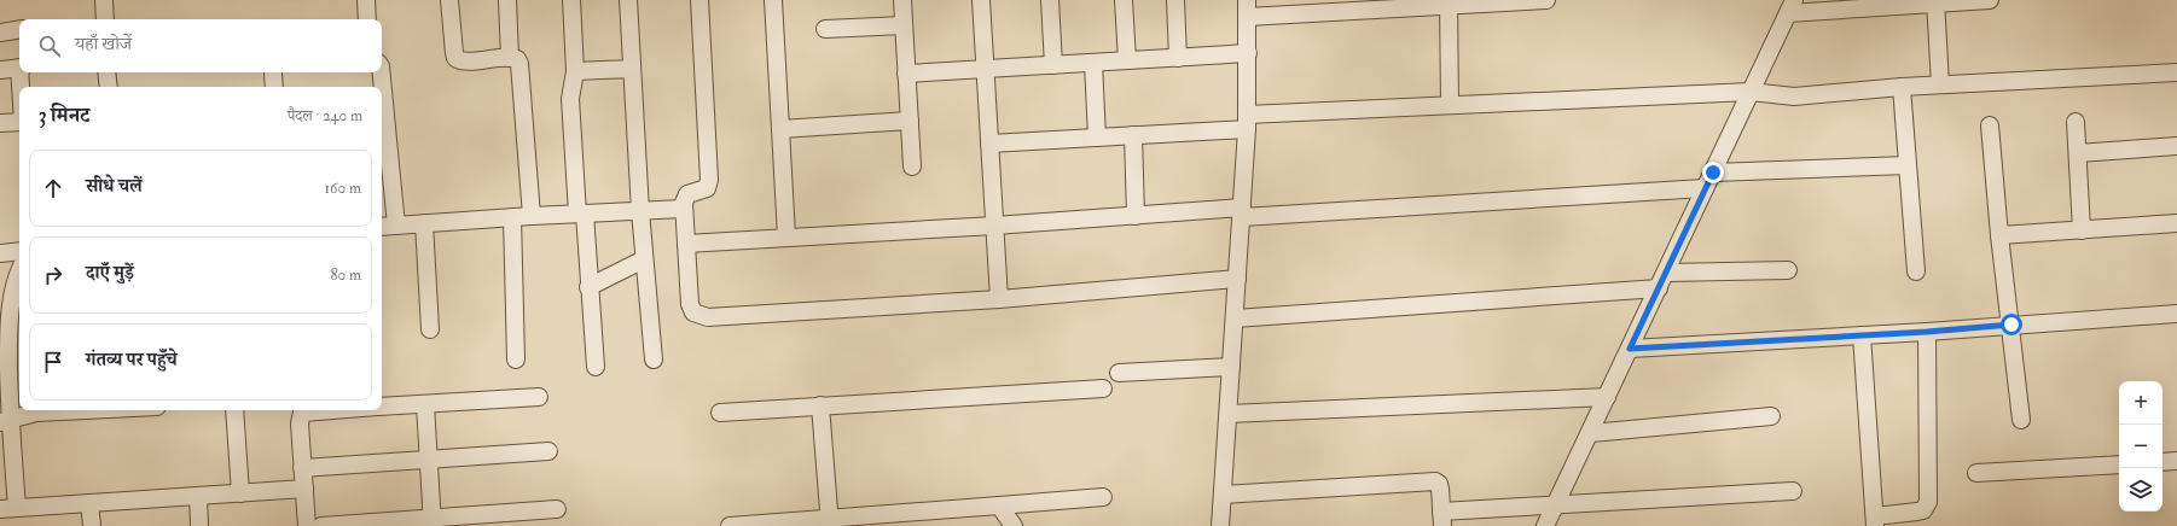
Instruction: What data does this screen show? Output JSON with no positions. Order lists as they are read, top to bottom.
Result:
{
  "page": {
    "search": "यहाँ खोजें",
    "heading": ["3 मिनट", "पैदल · 240 m"],
    "list": [
      ["सीधे चलें", "160 m"],
      ["दाएँ मुड़ें", "80 m"],
      "गंतव्य पर पहुँचे"
    ],
    "map_buttons": ["+", "−"]
  }
}
